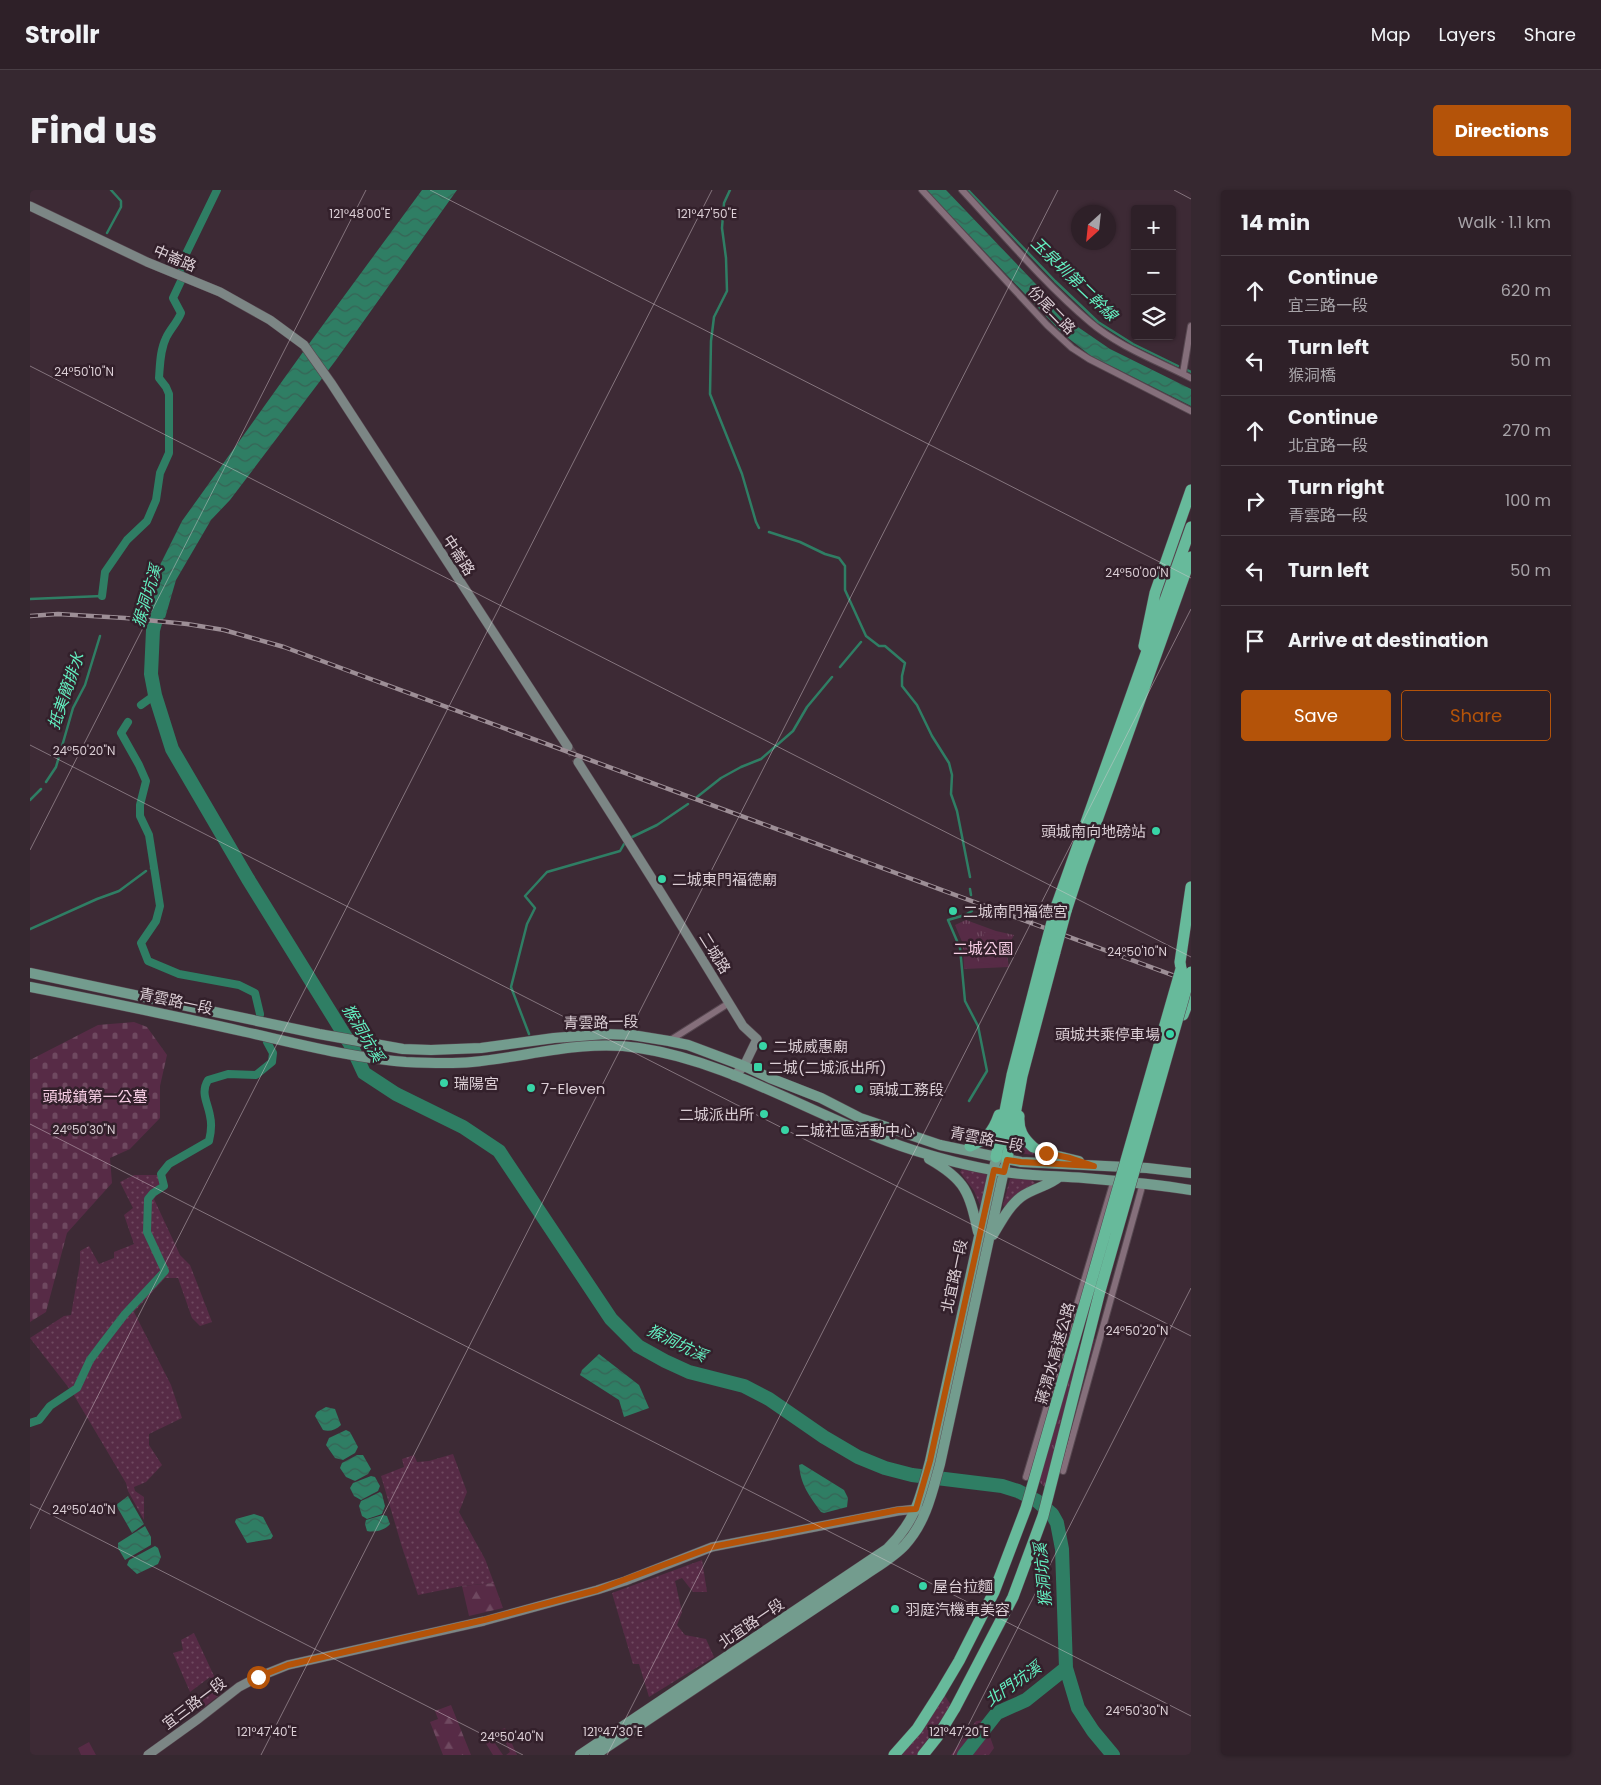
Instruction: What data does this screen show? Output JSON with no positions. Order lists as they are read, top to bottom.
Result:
{
  "streets": {
    "highway": ["蔣渭水高速公路"],
    "main road": ["青雲路一段", "北宜路一段"],
    "street": [
      "中崙路",
      "份尾二路",
      "二城路",
      "宜三路一段"
    ]
  },
  "crossings": [
    ["二城路", "青雲路一段"],
    ["青雲路一段", "北宜路一段"],
    ["北宜路一段", "宜三路一段"]
  ],
  "water": [
    "玉泉圳第二幹線",
    "猴洞坑溪",
    "抵美簡排水",
    "北門坑溪"
  ],
  "parks": ["二城公園", "頭城鎮第一公墓"],
  "places": {
    "other": [
      "頭城南向地磅站",
      "二城東門福德廟",
      "二城南門福德宮",
      "頭城共乘停車場",
      "二城威惠廟",
      "瑞陽宮",
      "7-Eleven",
      "頭城工務段",
      "二城派出所",
      "二城社區活動中心",
      "屋台拉麵",
      "羽庭汽機車美容"
    ],
    "transit": ["二城(二城派出所)"]
  },
  "north": "bottom left",
  "page": {
    "header": "Strollr",
    "nav": ["Map", "Layers", "Share"],
    "title": "Find us",
    "buttons": [
      "Directions",
      ["Save", "Share"]
    ],
    "heading": ["14 min", "Walk · 1.1 km"],
    "map_buttons": ["+", "−"],
    "list": [
      ["Continue", "宜三路一段", "620 m"],
      ["Turn left", "猴洞橋", "50 m"],
      ["Continue", "北宜路一段", "270 m"],
      ["Turn right", "青雲路一段", "100 m"],
      ["Turn left", "50 m"],
      "Arrive at destination"
    ]
  },
  "coordinates": [
    "121°48'00\"E",
    "121°47'50\"E",
    "24°50'10\"N",
    "24°50'00\"N",
    "24°50'20\"N",
    "24°50'30\"N",
    "24°50'40\"N",
    "121°47'40\"E",
    "121°47'30\"E",
    "121°47'20\"E"
  ]
}
